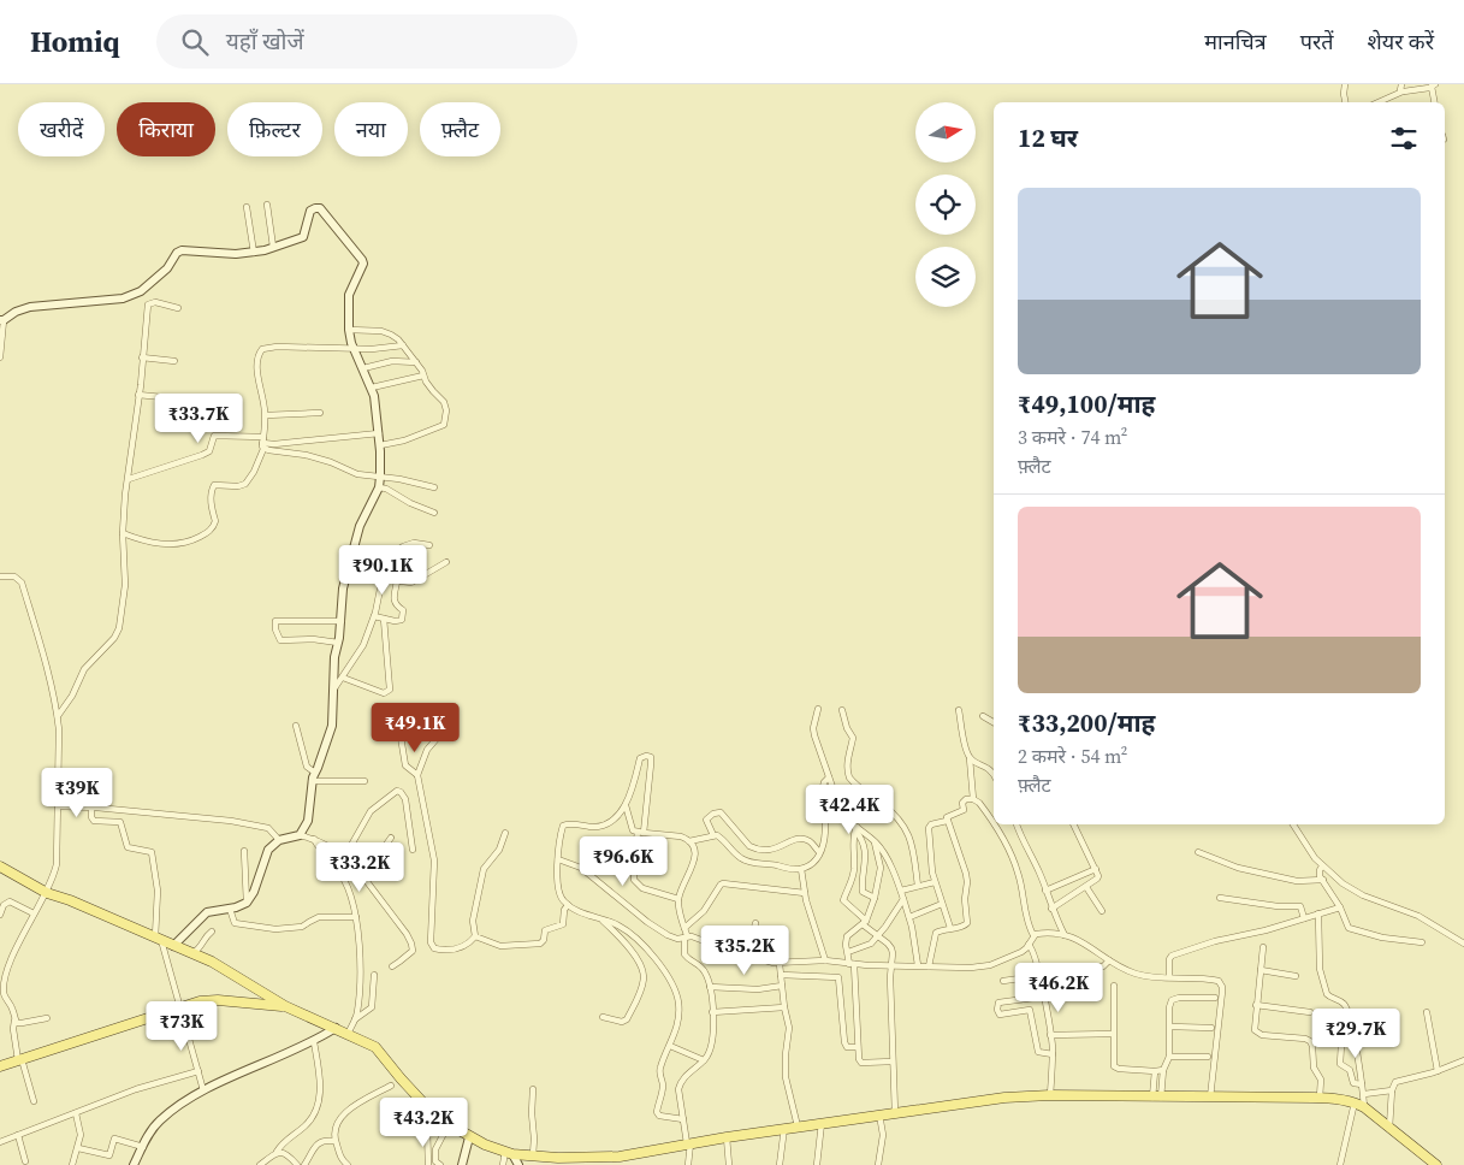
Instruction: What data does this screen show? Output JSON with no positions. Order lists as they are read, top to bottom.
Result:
{
  "north": "right",
  "page": {
    "header": "Homiq",
    "search": "यहाँ खोजें",
    "nav": ["मानचित्र", "परतें", "शेयर करें"],
    "chip": [
      "खरीदें",
      "किराया",
      "फ़िल्टर",
      "नया",
      "फ़्लैट"
    ],
    "heading": "12 घर",
    "list": [
      {
        "name": "₹49,100/माह",
        "note": "3 कमरे · 74 m² · फ़्लैट"
      },
      {
        "name": "₹33,200/माह",
        "note": "2 कमरे · 54 m² · फ़्लैट"
      }
    ],
    "price": [
      "₹33.7K",
      "₹90.1K",
      "₹49.1K",
      "₹39K",
      "₹42.4K",
      "₹96.6K",
      "₹33.2K",
      "₹35.2K",
      "₹46.2K",
      "₹73K",
      "₹29.7K",
      "₹43.2K"
    ]
  }
}
